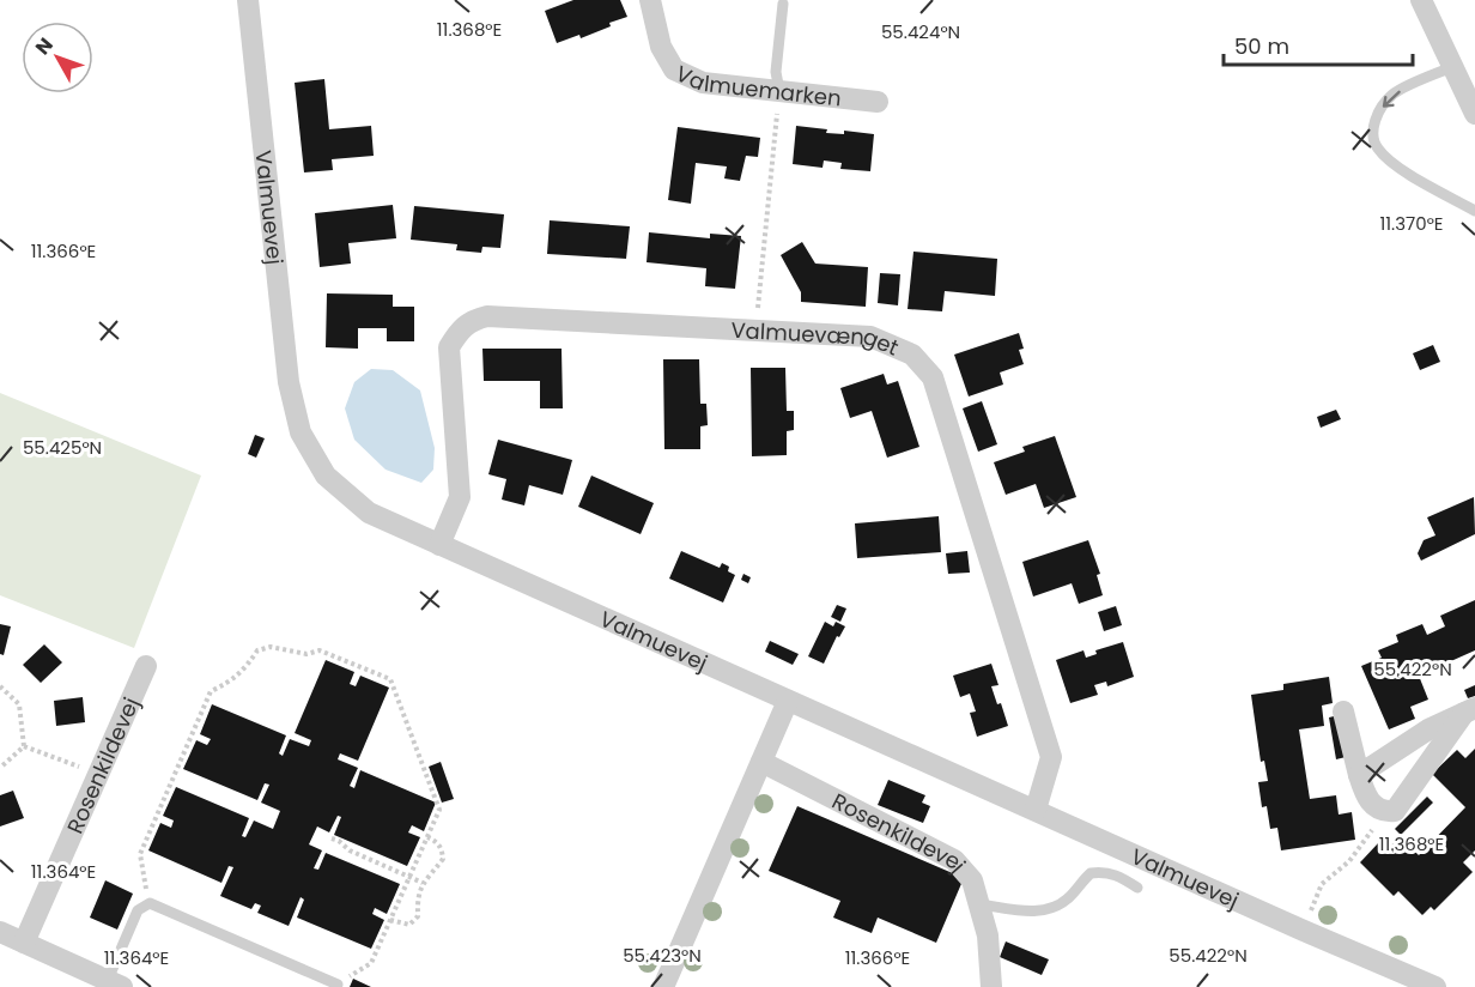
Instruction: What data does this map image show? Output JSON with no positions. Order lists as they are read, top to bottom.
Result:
{
  "streets": {
    "street": [
      "Valmuemarken",
      "Valmuevej",
      "Valmuevænget",
      "Rosenkildevej"
    ]
  },
  "crossings": [
    ["Valmuevej", "Valmuevænget"]
  ],
  "scale_bar": "50 m",
  "north": "top left",
  "coordinates": [
    "11.368°E",
    "55.424°N",
    "11.370°E",
    "11.366°E",
    "55.425°N",
    "55.422°N",
    "11.364°E",
    "55.423°N"
  ]
}
